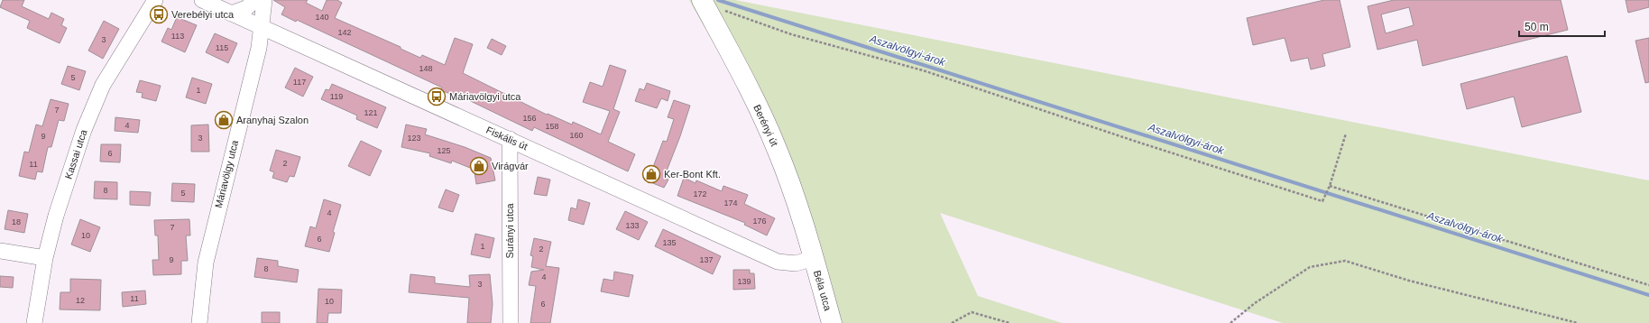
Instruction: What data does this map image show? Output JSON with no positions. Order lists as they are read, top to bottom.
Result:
{
  "streets": {
    "main road": ["Berényi út", "Béla utca"],
    "street": [
      "Fiskális út",
      "Kassai utca",
      "Máriavölgy utca",
      "Surányi utca"
    ]
  },
  "crossings": [
    ["Berényi út", "Fiskális út"],
    ["Berényi út", "Béla utca"],
    ["Fiskális út", "Máriavölgy utca"],
    ["Fiskális út", "Surányi utca"],
    ["Fiskális út", "Béla utca"]
  ],
  "water": ["Aszalvölgyi-árok"],
  "places": {
    "bus stop": ["Verebélyi utca", "Máriavölgyi utca"],
    "shop": ["Aranyhaj Szalon", "Virágvár", "Ker-Bont Kft."]
  },
  "house_numbers": [
    "140",
    "142",
    "113",
    "3",
    "115",
    "148",
    "5",
    "117",
    "1",
    "119",
    "7",
    "121",
    "156",
    "4",
    "158",
    "160",
    "9",
    "3",
    "123",
    "125",
    "6",
    "2",
    "11",
    "8",
    "5",
    "172",
    "174",
    "4",
    "176",
    "18",
    "133",
    "7",
    "10",
    "6",
    "135",
    "1",
    "2",
    "9",
    "137",
    "8",
    "4",
    "139",
    "3",
    "11",
    "12",
    "10",
    "6"
  ],
  "scale_bar": "50 m"
}
